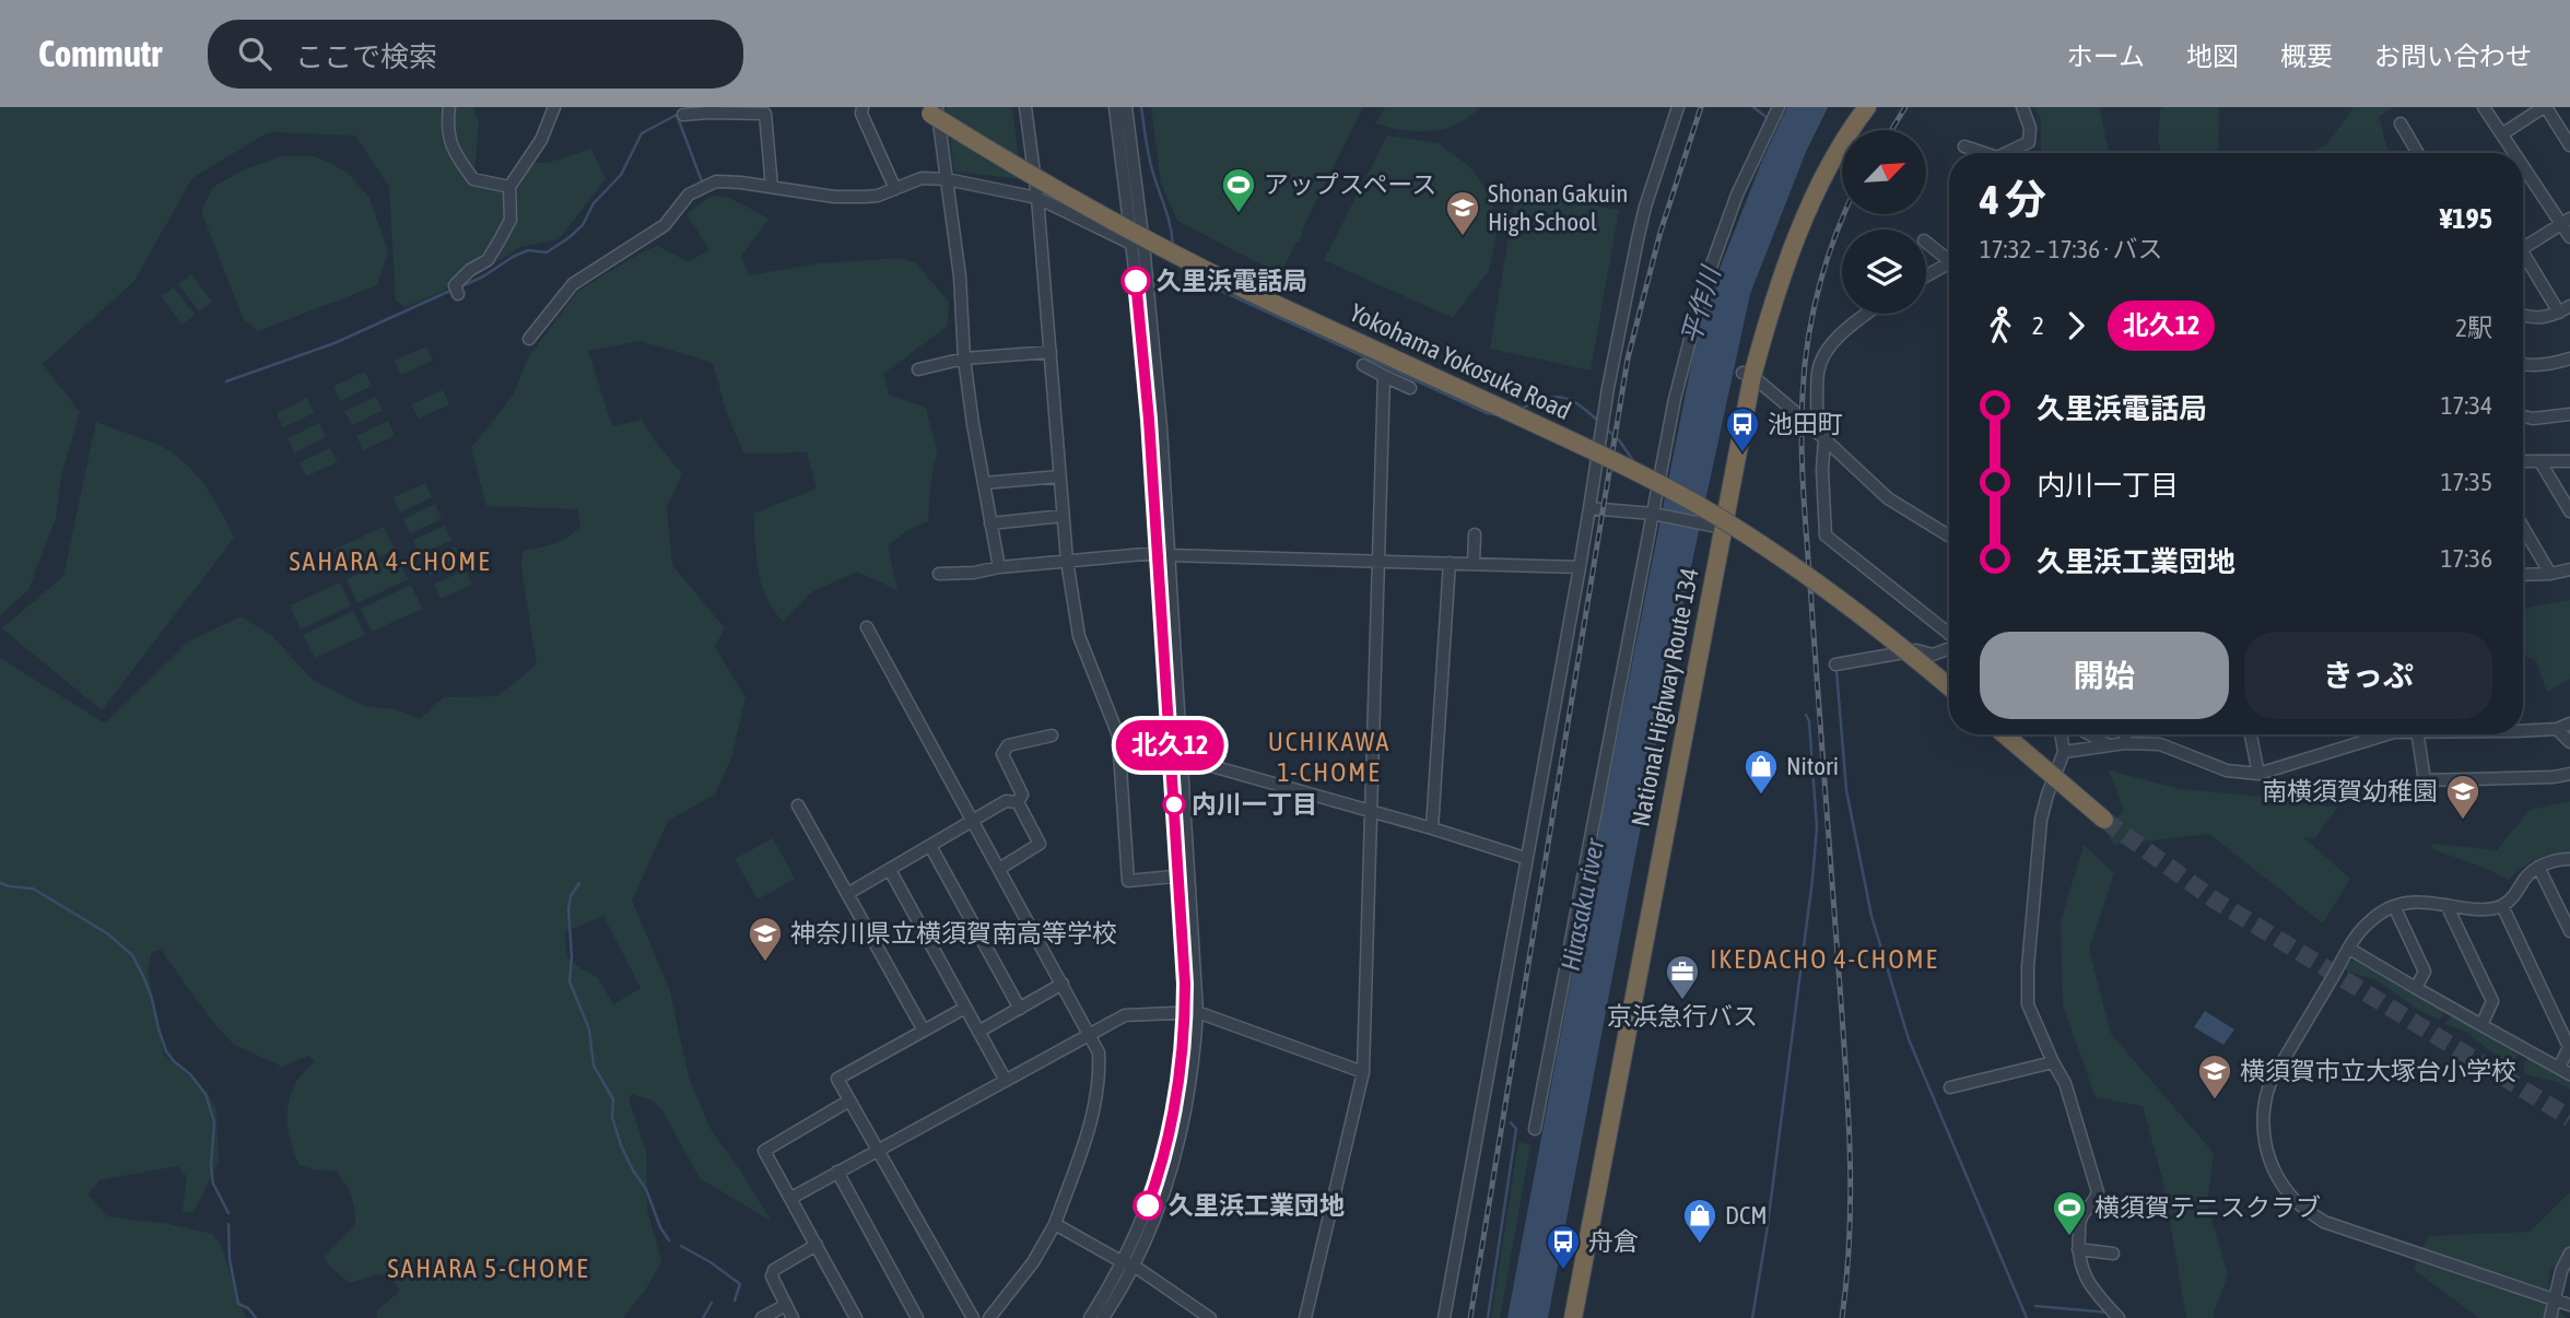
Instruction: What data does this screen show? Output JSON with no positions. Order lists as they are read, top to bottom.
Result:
{
  "streets": {
    "highway": ["Yokohama Yokosuka Road", "National Highway Route 134"]
  },
  "districts": [
    "SAHARA 4-CHOME",
    "UCHIKAWA 1-CHOME",
    "IKEDACHO 4-CHOME",
    "SAHARA 5-CHOME"
  ],
  "water": ["平作川", "Hirasaku river"],
  "places": {
    "sports": ["アップスペース", "横須賀テニスクラブ"],
    "school or university": [
      "Shonan Gakuin High School",
      "南横須賀幼稚園",
      "神奈川県立横須賀南高等学校",
      "横須賀市立大塚台小学校"
    ],
    "other": ["久里浜電話局", "内川一丁目", "久里浜工業団地"],
    "bus stop": ["池田町", "舟倉"],
    "shop": ["Nitori", "DCM"],
    "office": ["京浜急行バス"]
  },
  "lines": ["bus line 北久12"],
  "north": "top right",
  "page": {
    "header": "Commutr",
    "search": "ここで検索",
    "nav": [
      "ホーム",
      "地図",
      "概要",
      "お問い合わせ"
    ],
    "on_map": "北久12",
    "heading": ["4 分", "17:32 – 17:36 · バス", "¥195"],
    "legs": ["2", "北久12", "2駅"],
    "list": [
      {
        "name": "久里浜電話局",
        "value": "17:34"
      },
      {
        "name": "内川一丁目",
        "value": "17:35"
      },
      {
        "name": "久里浜工業団地",
        "value": "17:36"
      }
    ],
    "buttons": ["開始", "きっぷ"]
  }
}
